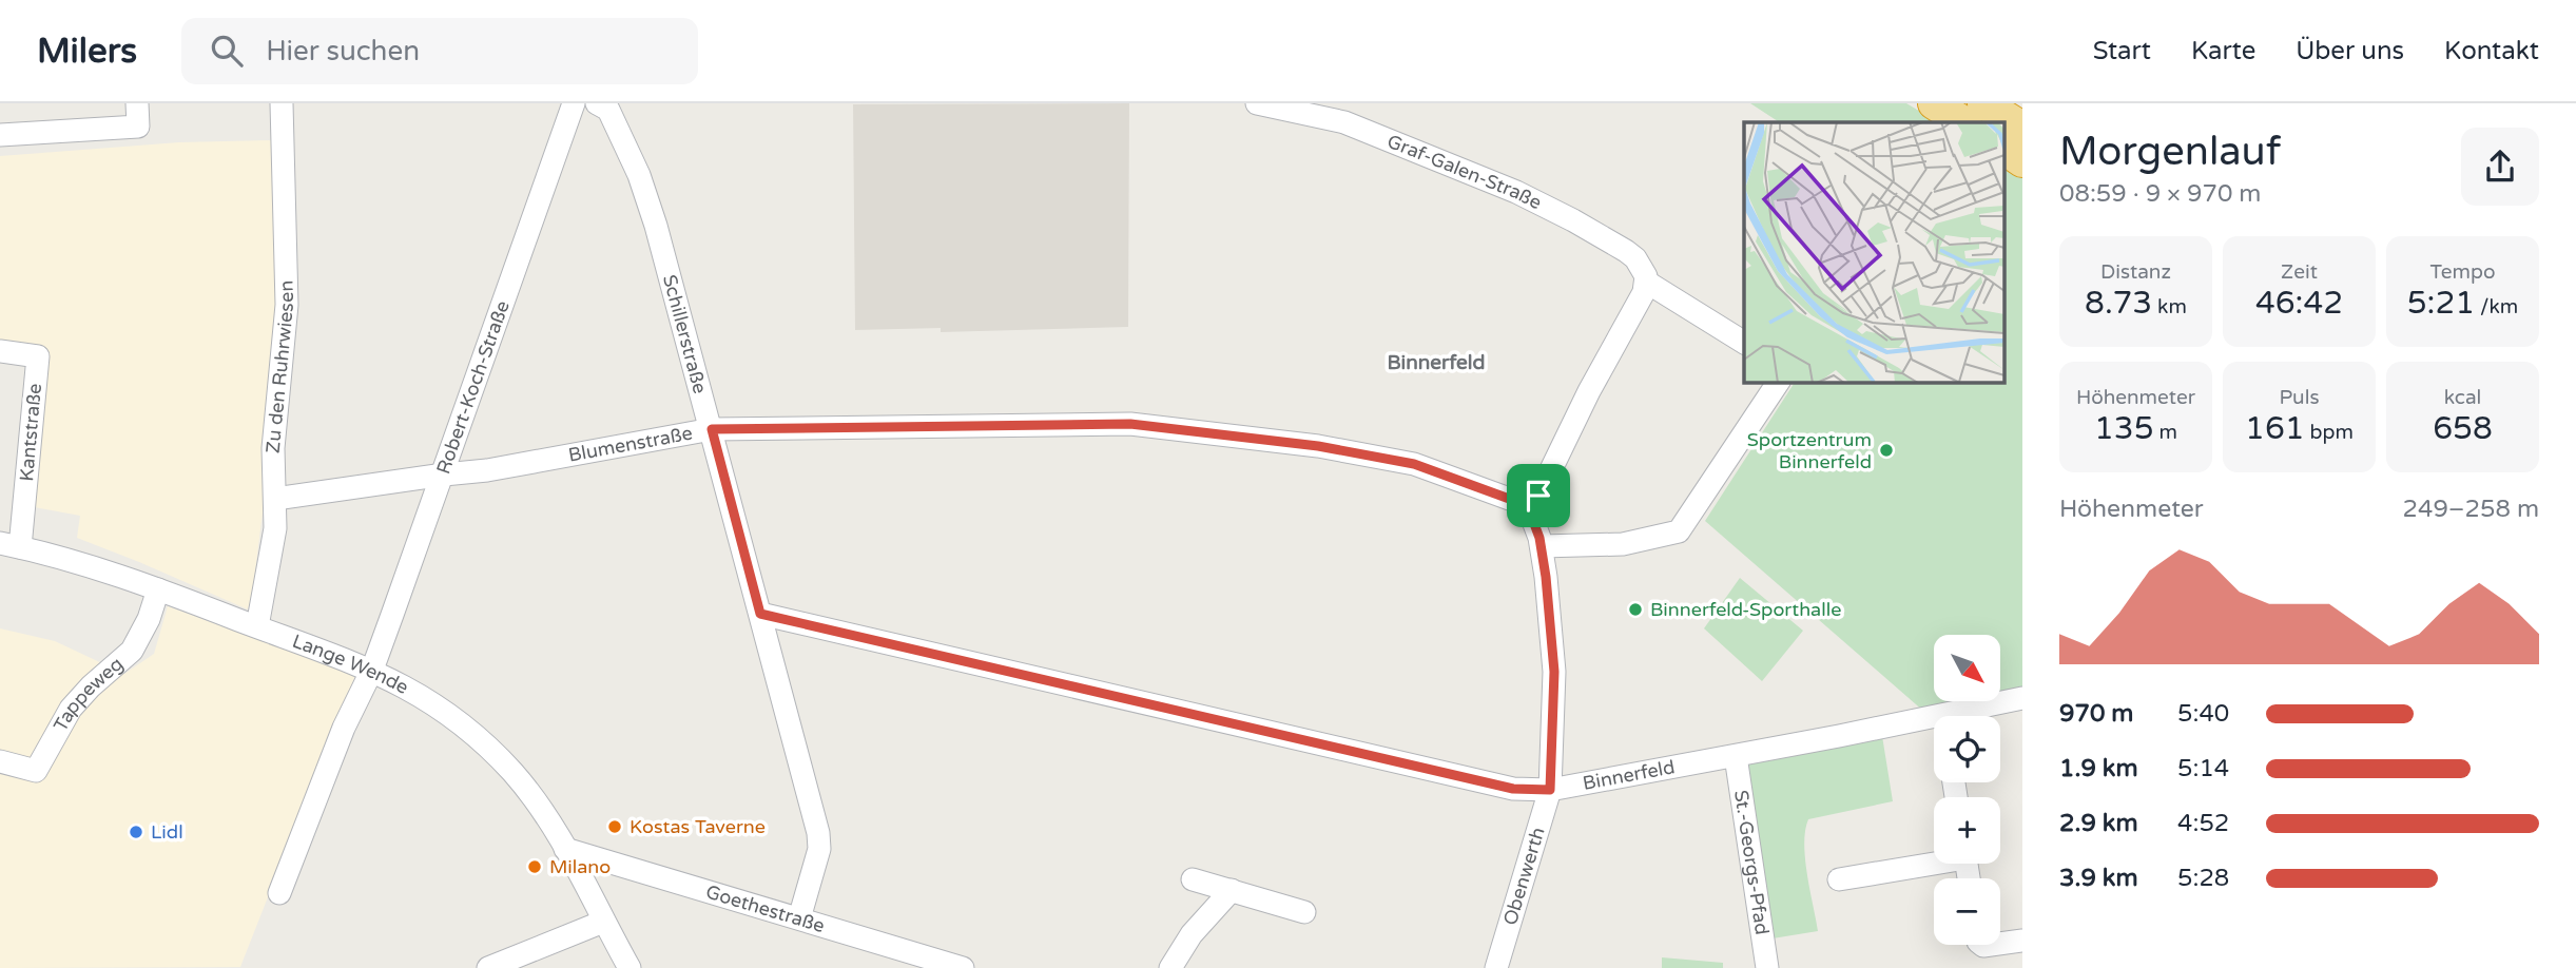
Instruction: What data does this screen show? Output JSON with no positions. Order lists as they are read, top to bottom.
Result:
{
  "streets": {
    "street": [
      "Graf-Galen-Straße",
      "Schillerstraße",
      "Zu den Ruhrwiesen",
      "Robert-Koch-Straße",
      "Kantstraße",
      "Blumenstraße",
      "Lange Wende",
      "Tappeweg",
      "Binnerfeld",
      "St.-Georgs-Pfad",
      "Obenwerth",
      "Goethestraße"
    ]
  },
  "crossings": [
    ["Schillerstraße", "Blumenstraße"],
    ["Schillerstraße", "Binnerfeld"],
    ["Schillerstraße", "Goethestraße"],
    ["Zu den Ruhrwiesen", "Blumenstraße"],
    ["Zu den Ruhrwiesen", "Lange Wende"],
    ["Robert-Koch-Straße", "Blumenstraße"],
    ["Robert-Koch-Straße", "Lange Wende"],
    ["Kantstraße", "Lange Wende"],
    ["Blumenstraße", "Obenwerth"],
    ["Lange Wende", "Tappeweg"],
    ["Lange Wende", "Goethestraße"],
    ["Binnerfeld", "St.-Georgs-Pfad"],
    ["Binnerfeld", "Obenwerth"]
  ],
  "districts": ["Binnerfeld"],
  "places": [
    "Sportzentrum Binnerfeld",
    "Binnerfeld-Sporthalle",
    "Kostas Taverne",
    "Lidl",
    "Milano"
  ],
  "north": "bottom right",
  "page": {
    "header": "Milers",
    "search": "Hier suchen",
    "nav": [
      "Start",
      "Karte",
      "Über uns",
      "Kontakt"
    ],
    "heading": ["Morgenlauf", "08:59 · 9 × 970 m"],
    "stats": [
      ["Distanz", "8.73 km"],
      ["Zeit", "46:42"],
      ["Tempo", "5:21 /km"],
      ["Höhenmeter", "135 m"],
      ["Puls", "161 bpm"],
      ["kcal", "658"]
    ],
    "chart": ["Höhenmeter", "249–258 m"],
    "map_buttons": ["+", "−"],
    "list": [
      {
        "name": "970 m",
        "note": "5:40"
      },
      {
        "name": "1.9 km",
        "note": "5:14"
      },
      {
        "name": "2.9 km",
        "note": "4:52"
      },
      {
        "name": "3.9 km",
        "note": "5:28"
      }
    ]
  }
}
